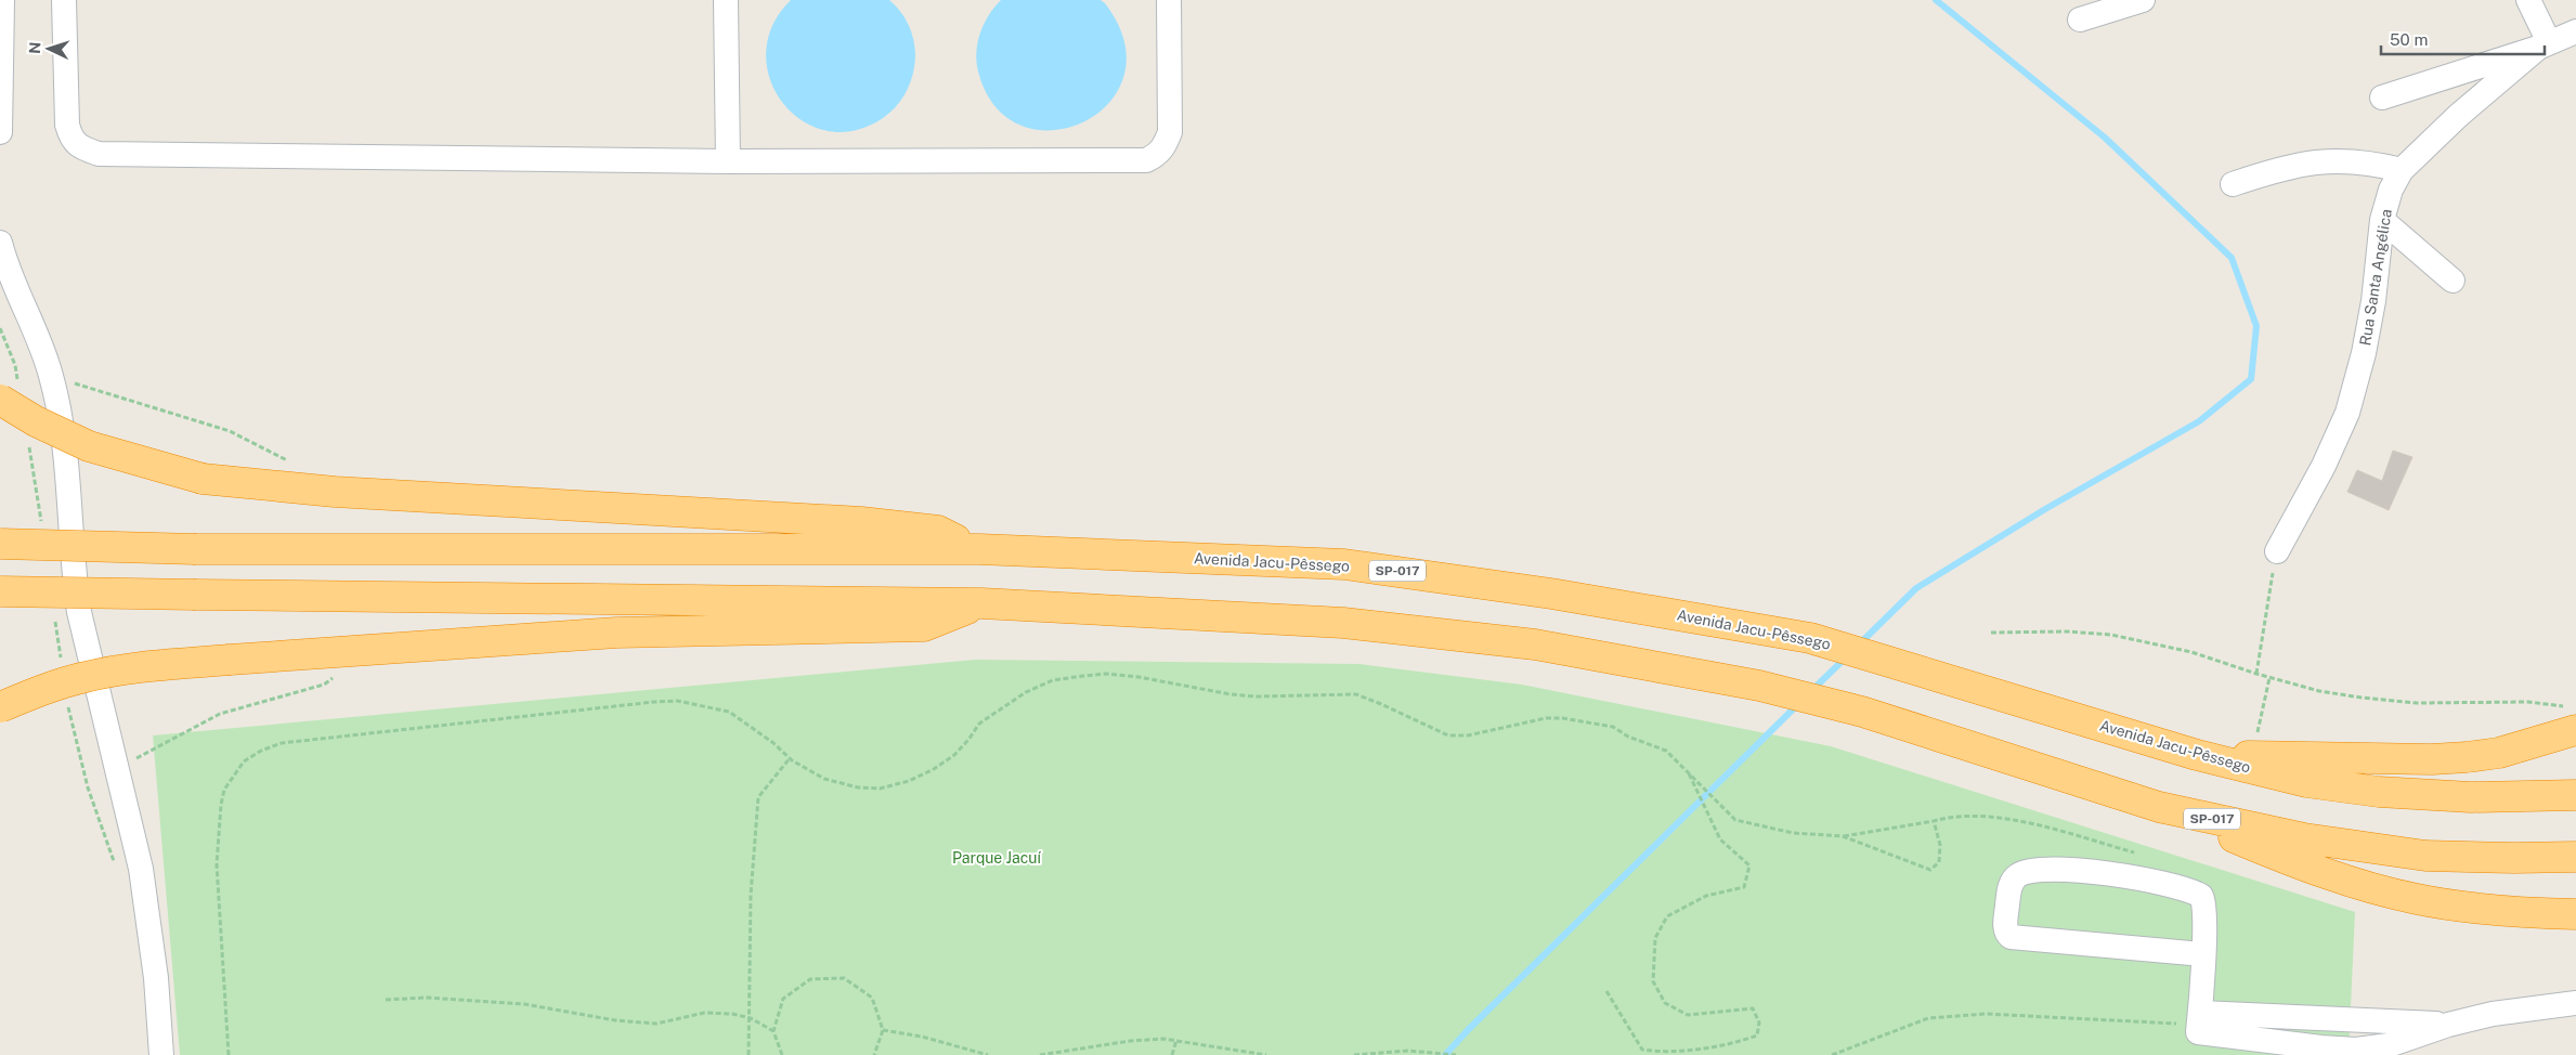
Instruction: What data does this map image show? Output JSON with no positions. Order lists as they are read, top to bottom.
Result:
{
  "streets": {
    "highway": ["Avenida Jacu-Pêssego", "SP-017"],
    "street": ["Rua Santa Angélica"]
  },
  "parks": ["Parque Jacuí"],
  "scale_bar": "50 m",
  "north": "left"
}
